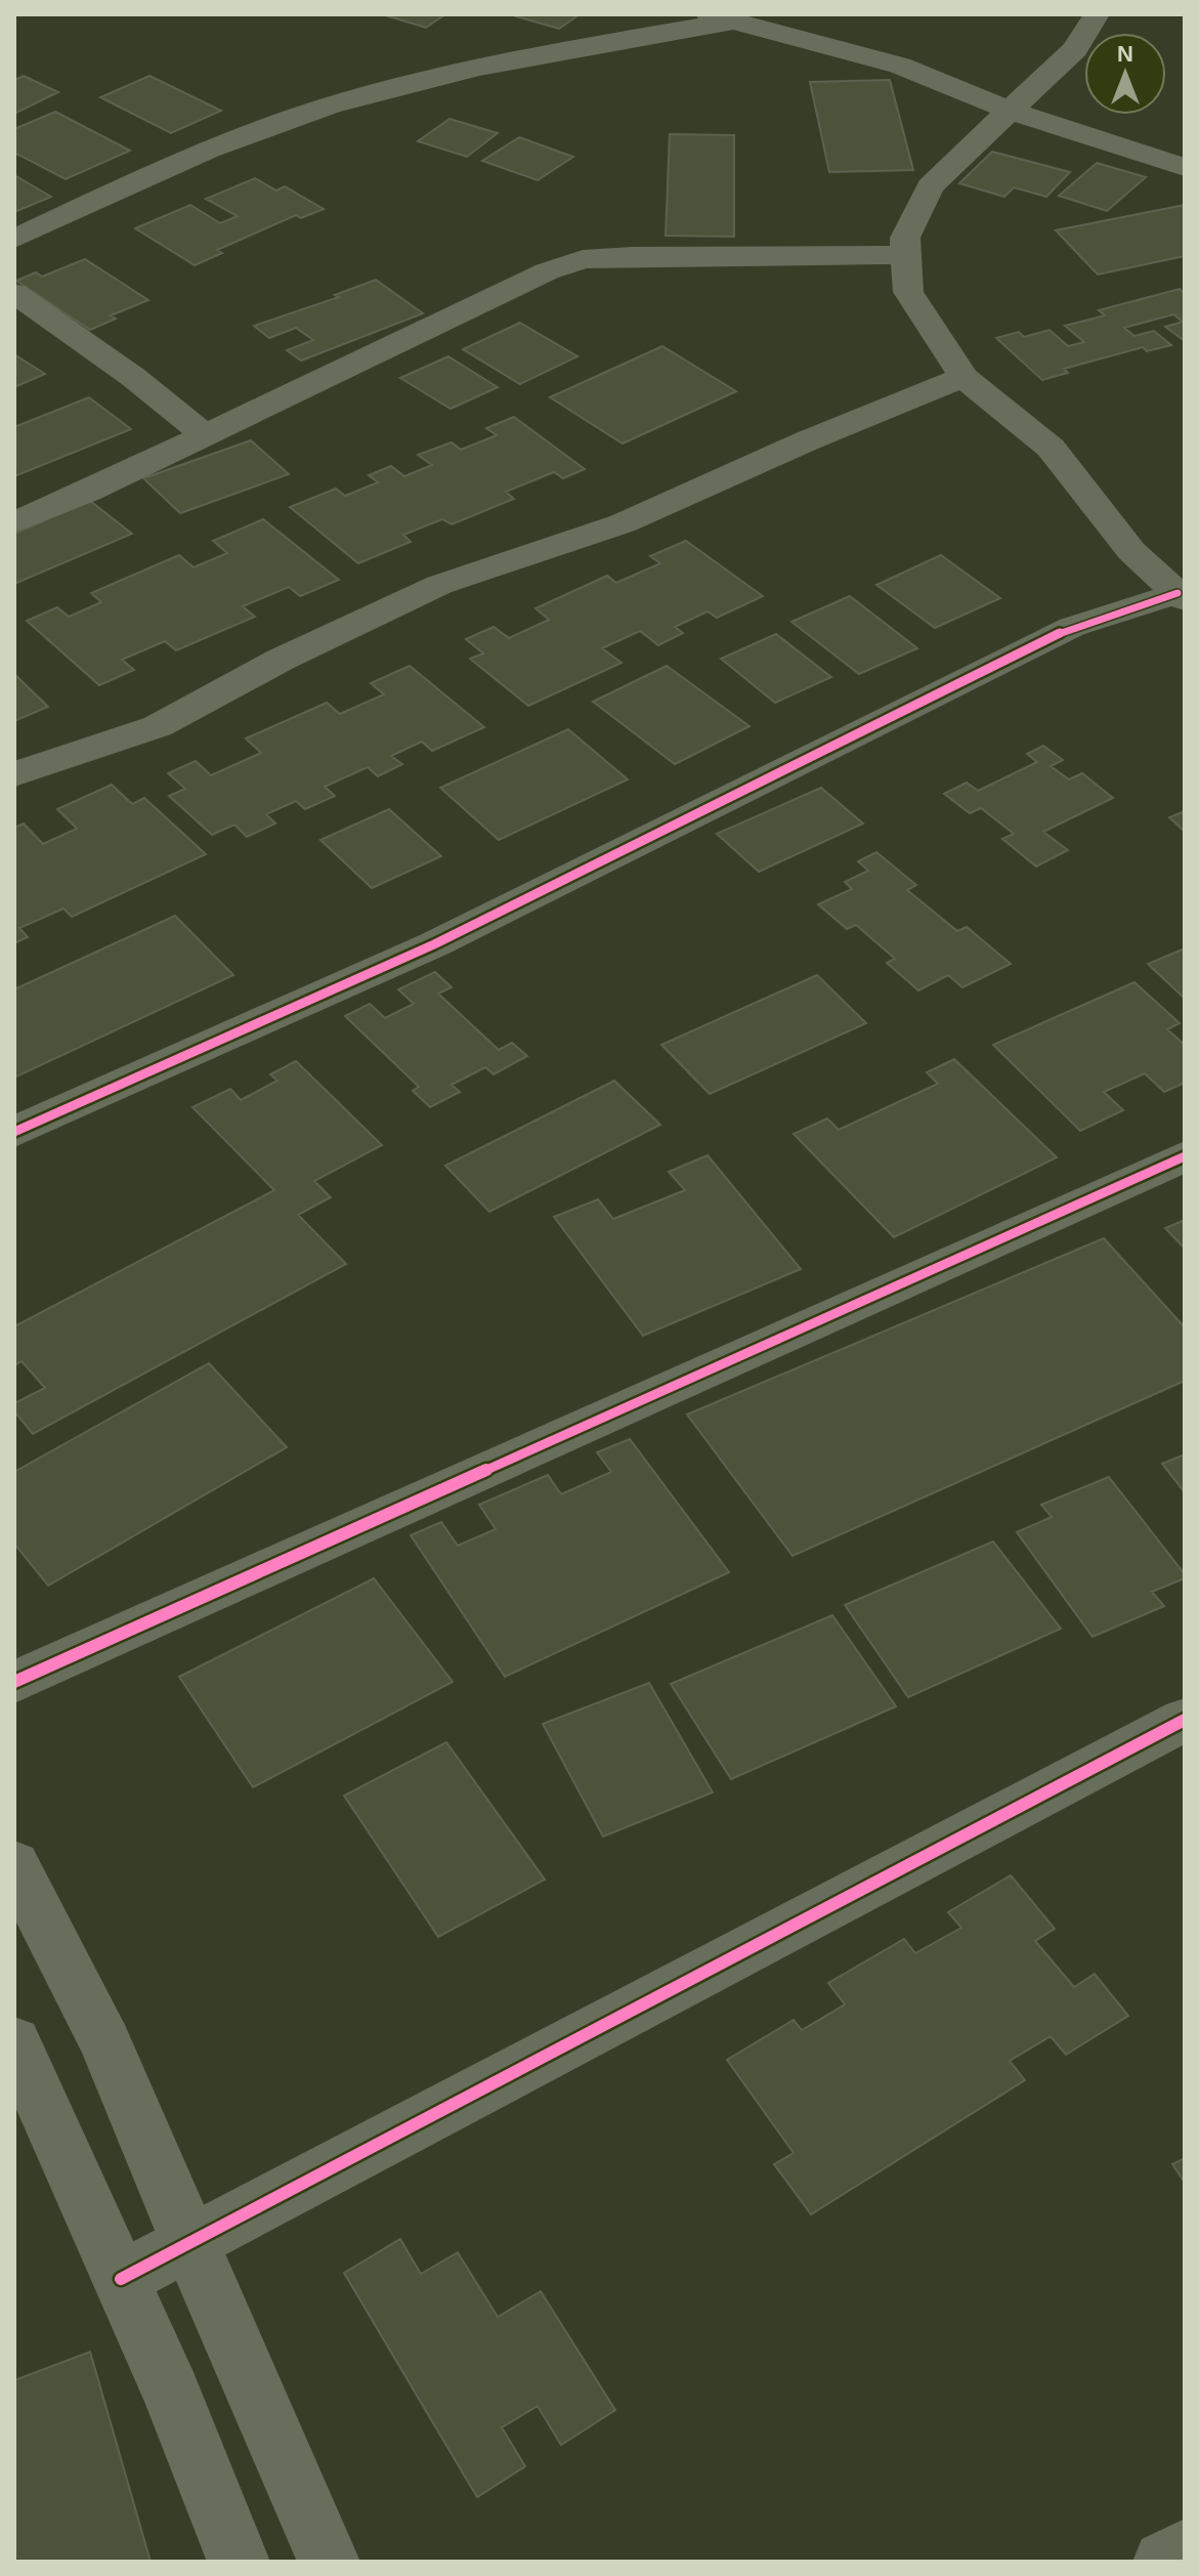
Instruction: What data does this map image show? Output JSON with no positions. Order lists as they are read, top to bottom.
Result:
{
  "north": "top"
}
